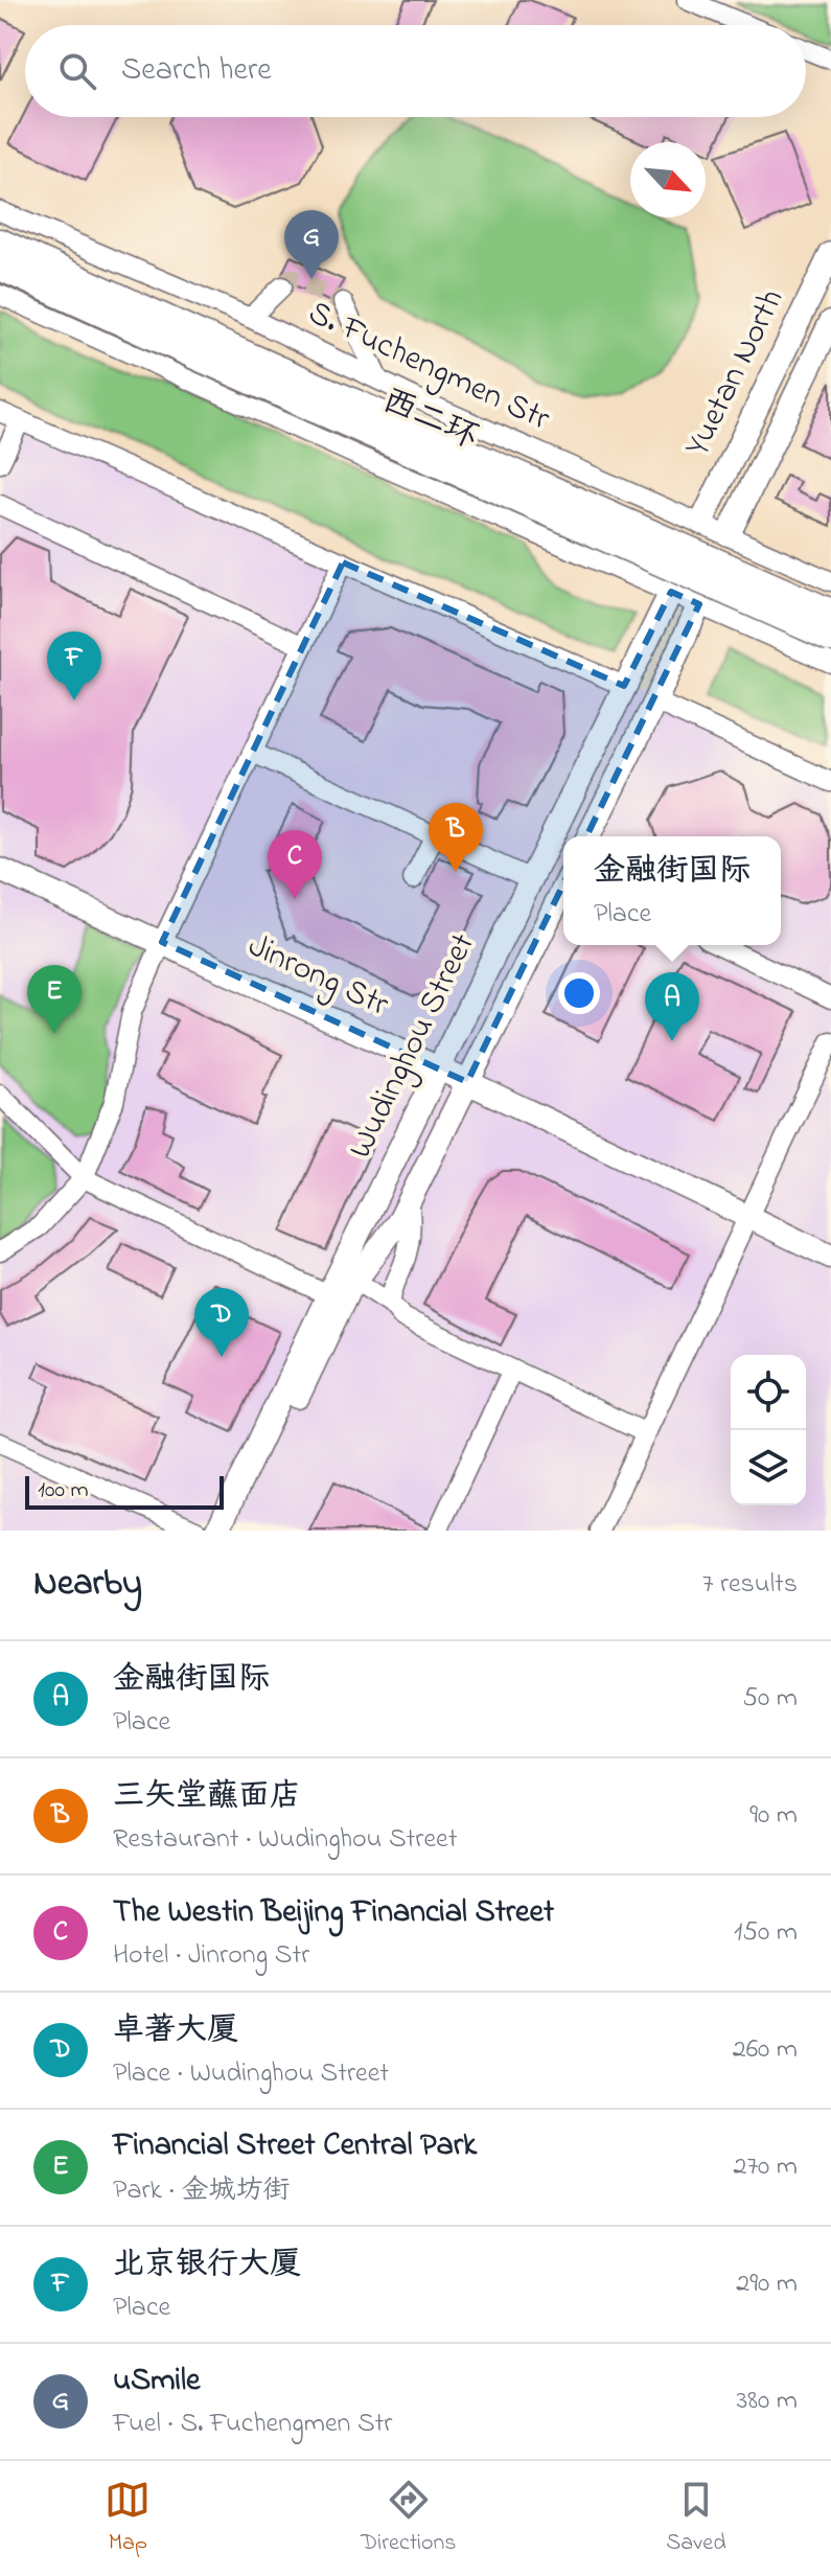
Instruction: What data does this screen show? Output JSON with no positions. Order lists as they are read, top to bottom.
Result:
{
  "streets": {
    "highway": ["西二环"],
    "main road": ["Yuetan North", "Jinrong Str", "Wudinghou Street"],
    "street": ["S. Fuchengmen Str"]
  },
  "crossings": [
    ["S. Fuchengmen Str", "Yuetan North"],
    ["Jinrong Str", "Wudinghou Street"]
  ],
  "scale_bar": "100 m",
  "north": "bottom right",
  "page": {
    "search": "Search here",
    "pins": [
      "G",
      "F",
      "B",
      "C",
      "E",
      "A",
      "D"
    ],
    "popup": ["金融街国际", "Place"],
    "scale": "100 m",
    "heading": ["Nearby", "7 results"],
    "list": [
      {
        "mark": "A",
        "name": "金融街国际",
        "note": "Place",
        "value": "50 m"
      },
      {
        "mark": "B",
        "name": "三矢堂蘸面店",
        "note": "Restaurant · Wudinghou Street",
        "value": "90 m"
      },
      {
        "mark": "C",
        "name": "The Westin Beijing Financial Street",
        "note": "Hotel · Jinrong Str",
        "value": "150 m"
      },
      {
        "mark": "D",
        "name": "卓著大厦",
        "note": "Place · Wudinghou Street",
        "value": "260 m"
      },
      {
        "mark": "E",
        "name": "Financial Street Central Park",
        "note": "Park · 金城坊街",
        "value": "270 m"
      },
      {
        "mark": "F",
        "name": "北京银行大厦",
        "note": "Place",
        "value": "290 m"
      },
      {
        "mark": "G",
        "name": "uSmile",
        "note": "Fuel · S. Fuchengmen Str",
        "value": "380 m"
      }
    ],
    "nav": ["Map", "Directions", "Saved"]
  }
}
